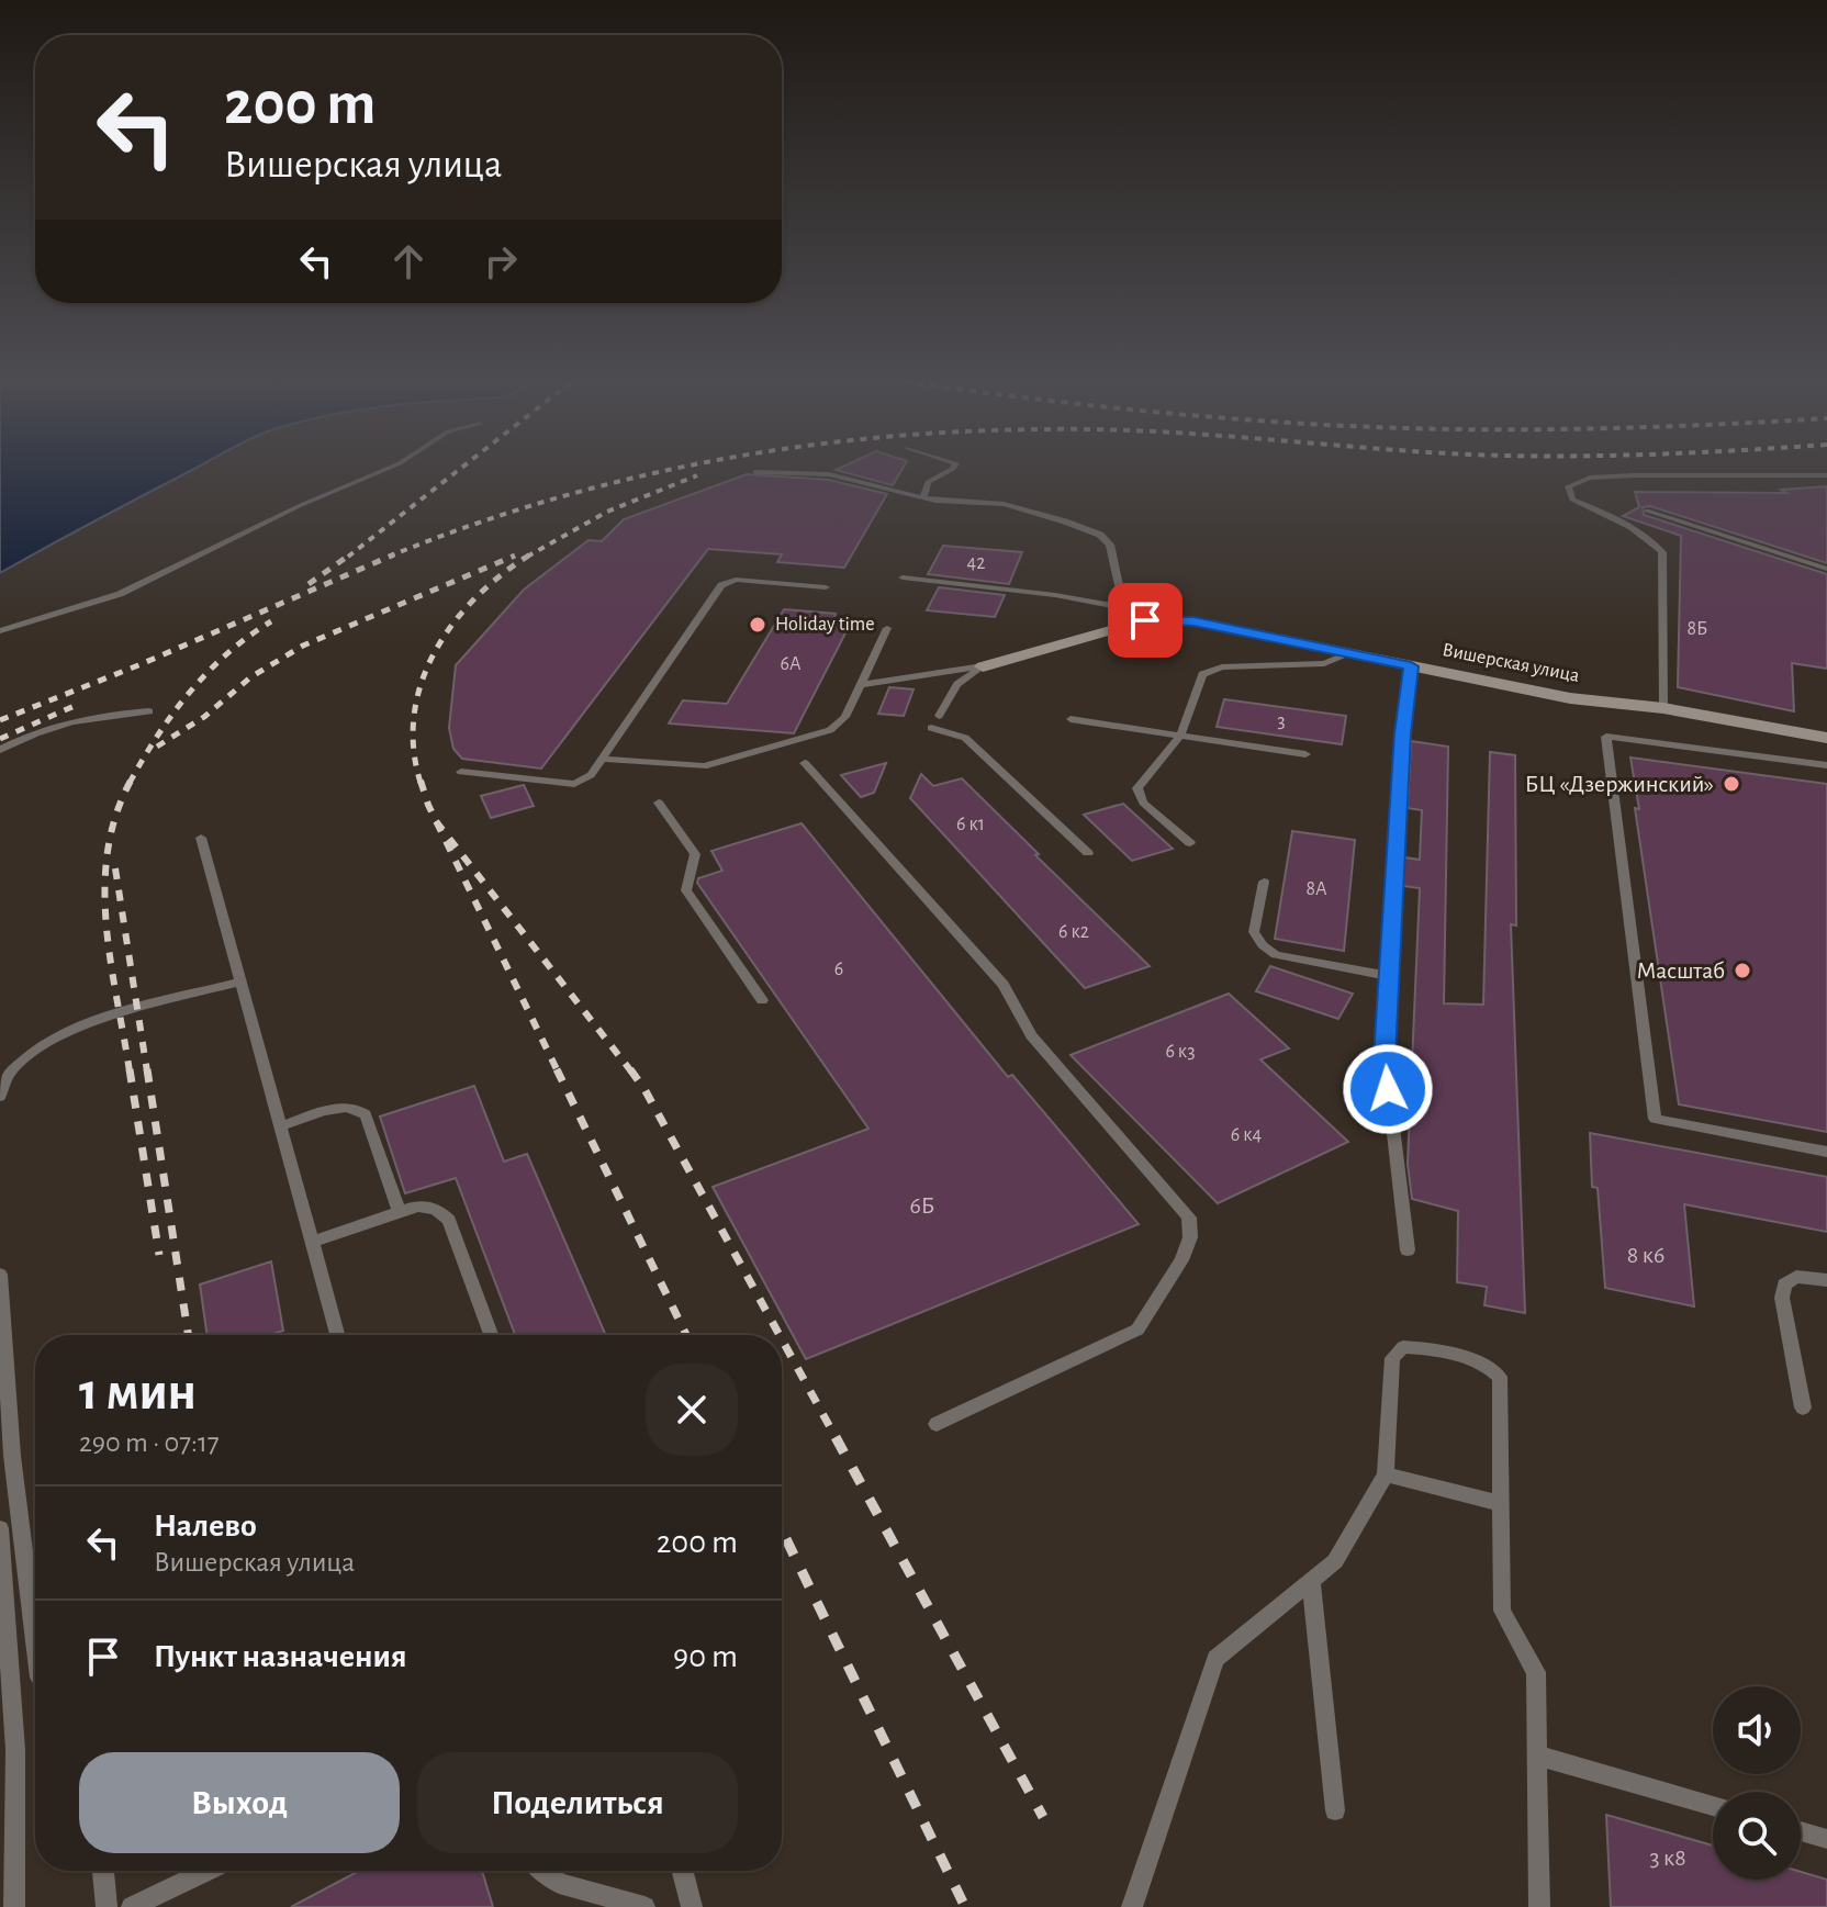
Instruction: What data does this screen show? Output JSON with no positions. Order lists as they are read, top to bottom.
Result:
{
  "streets": {
    "street": ["Вишерская улица"]
  },
  "places": ["Holiday time", "БЦ «Дзержинский»", "Масштаб"],
  "house_numbers": [
    "42",
    "8Б",
    "6А",
    "3",
    "6 к1",
    "8А",
    "6 к2",
    "6",
    "6 к3",
    "6 к4",
    "6Б",
    "8 к6",
    "3 к8"
  ],
  "page": {
    "turn": ["200 m", "Вишерская улица"],
    "heading": ["1 мин", "290 m · 07:17"],
    "list": [
      {
        "name": "Налево",
        "note": "Вишерская улица",
        "value": "200 m"
      },
      {
        "name": "Пункт назначения",
        "value": "90 m"
      }
    ],
    "buttons": ["Выход", "Поделиться"]
  }
}
